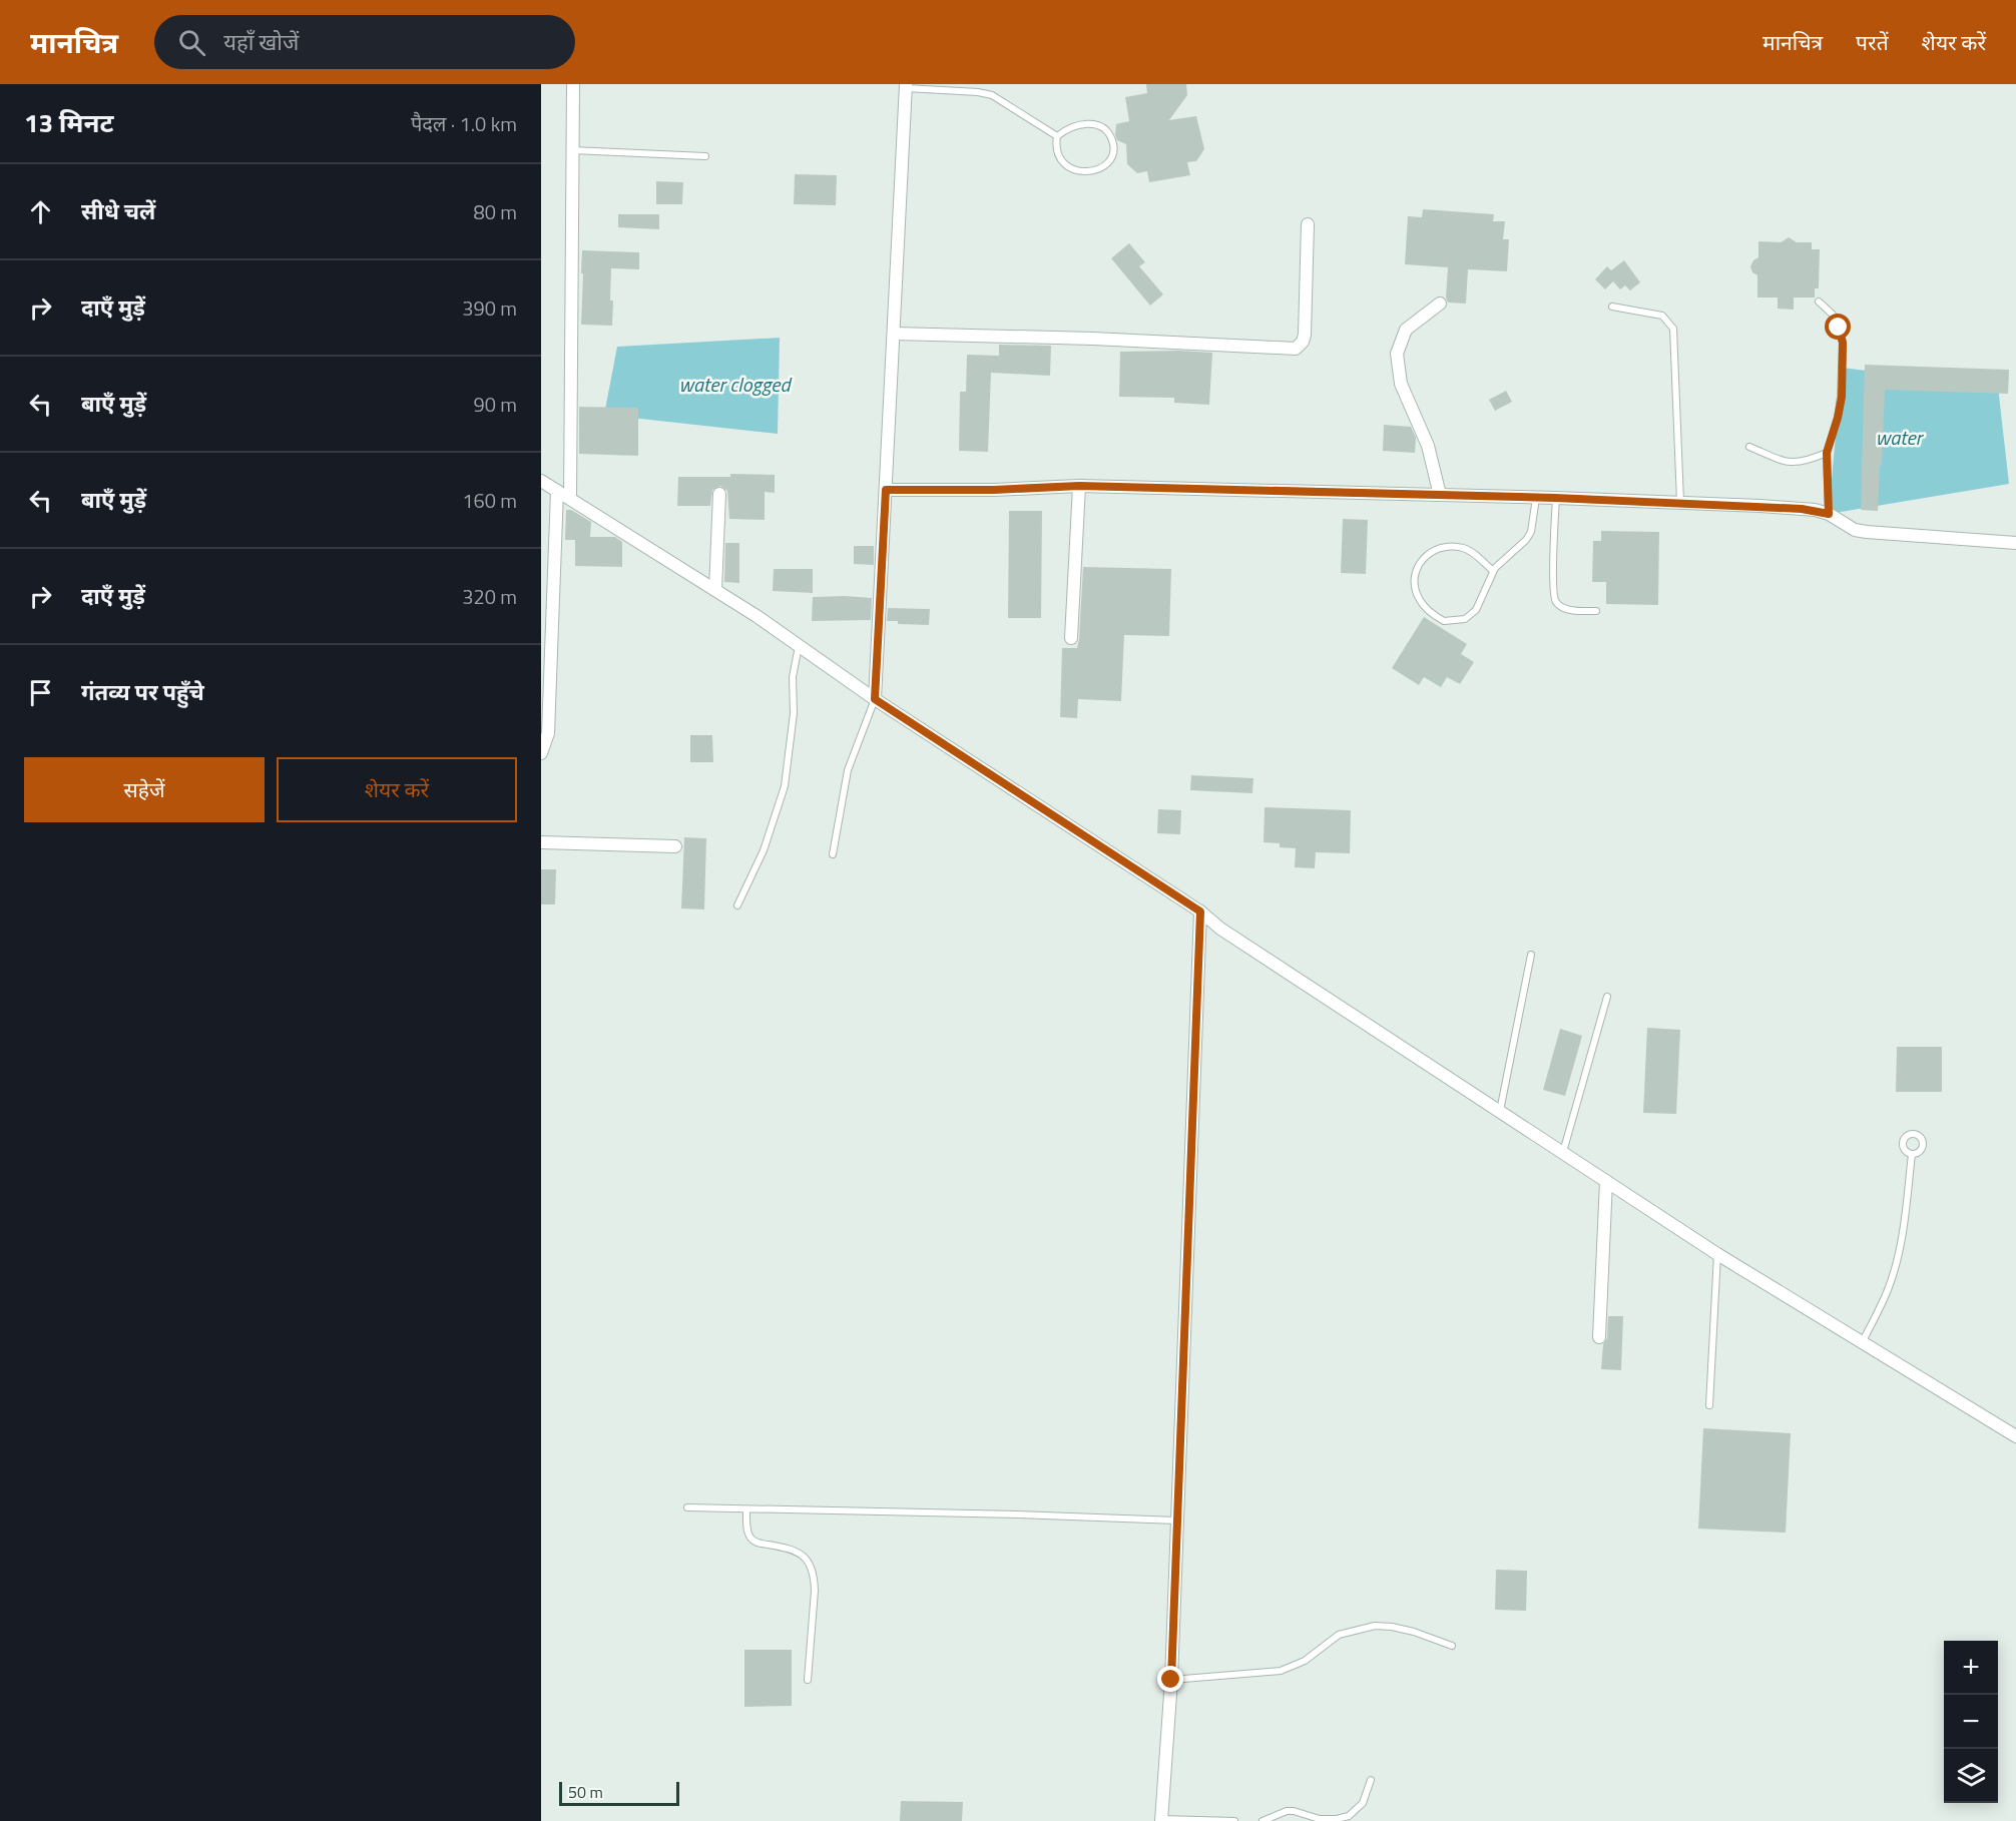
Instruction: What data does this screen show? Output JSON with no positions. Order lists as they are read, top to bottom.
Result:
{
  "water": ["water clogged", "water"],
  "scale_bar": "50 m",
  "page": {
    "header": "मानचित्र",
    "search": "यहाँ खोजें",
    "nav": ["मानचित्र", "परतें", "शेयर करें"],
    "heading": ["13 मिनट", "पैदल · 1.0 km"],
    "list": [
      ["सीधे चलें", "80 m"],
      ["दाएँ मुड़ें", "390 m"],
      ["बाएँ मुड़ें", "90 m"],
      ["बाएँ मुड़ें", "160 m"],
      ["दाएँ मुड़ें", "320 m"],
      "गंतव्य पर पहुँचे"
    ],
    "buttons": ["सहेजें", "शेयर करें"],
    "map_buttons": ["+", "−"],
    "scale": "50 m"
  }
}
